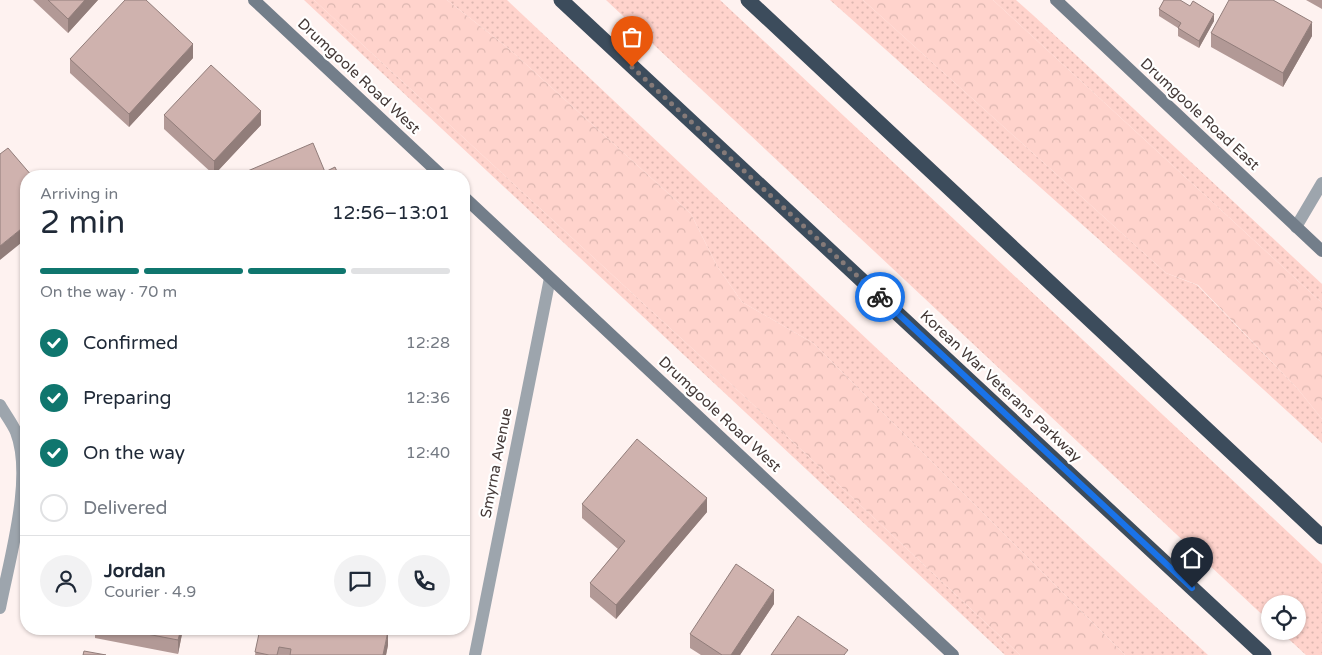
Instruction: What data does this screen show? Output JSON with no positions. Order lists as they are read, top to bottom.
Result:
{
  "streets": {
    "highway": ["Korean War Veterans Parkway"],
    "main road": ["Drumgoole Road West", "Drumgoole Road East"],
    "street": ["Smyrna Avenue"]
  },
  "crossings": [
    ["Drumgoole Road West", "Smyrna Avenue"]
  ],
  "page": {
    "heading": ["2 min", "Arriving in", "12:56–13:01"],
    "panel": ["Jordan", "Courier · 4.9"],
    "bar": "On the way · 70 m",
    "list": [
      ["Confirmed", "12:28"],
      ["Preparing", "12:36"],
      ["On the way", "12:40"],
      "Delivered"
    ]
  }
}
